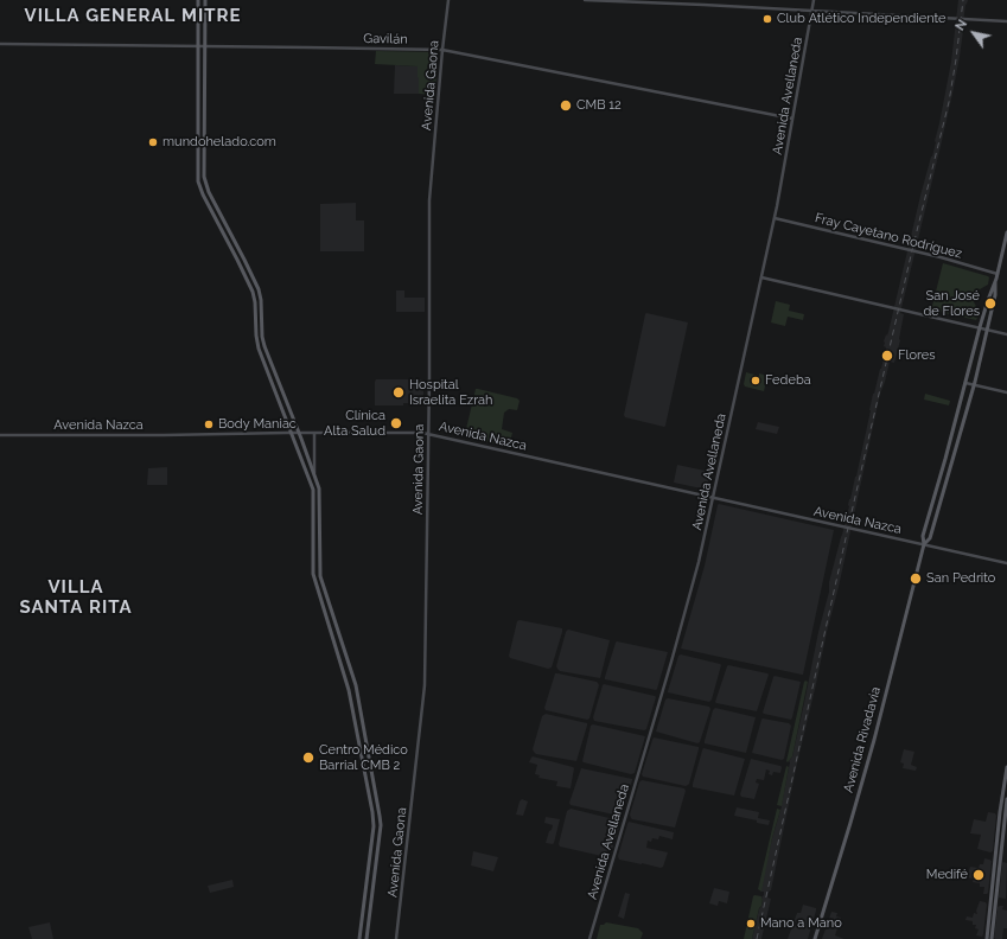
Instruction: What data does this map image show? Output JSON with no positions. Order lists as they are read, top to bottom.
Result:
{
  "streets": {
    "main road": [
      "Gavilán",
      "Avenida Gaona",
      "Avenida Avellaneda",
      "Fray Cayetano Rodríguez",
      "Avenida Nazca",
      "Avenida Rivadavia"
    ]
  },
  "crossings": [
    ["Gavilán", "Avenida Gaona"],
    ["Gavilán", "Avenida Avellaneda"],
    ["Avenida Gaona", "Avenida Nazca"],
    ["Avenida Avellaneda", "Fray Cayetano Rodríguez"],
    ["Avenida Avellaneda", "Avenida Nazca"],
    ["Fray Cayetano Rodríguez", "Avenida Rivadavia"],
    ["Avenida Nazca", "Avenida Rivadavia"]
  ],
  "districts": ["VILLA GENERAL MITRE", "VILLA SANTA RITA"],
  "places": [
    "Club Atlético Independiente",
    "CMB 12",
    "mundohelado.com",
    "San José de Flores",
    "Flores",
    "Fedeba",
    "Hospital Israelita Ezrah",
    "Clínica Alta Salud",
    "Body Maniac",
    "San Pedrito",
    "Centro Médico Barrial CMB 2",
    "Medifé",
    "Mano a Mano"
  ],
  "north": "top left"
}
